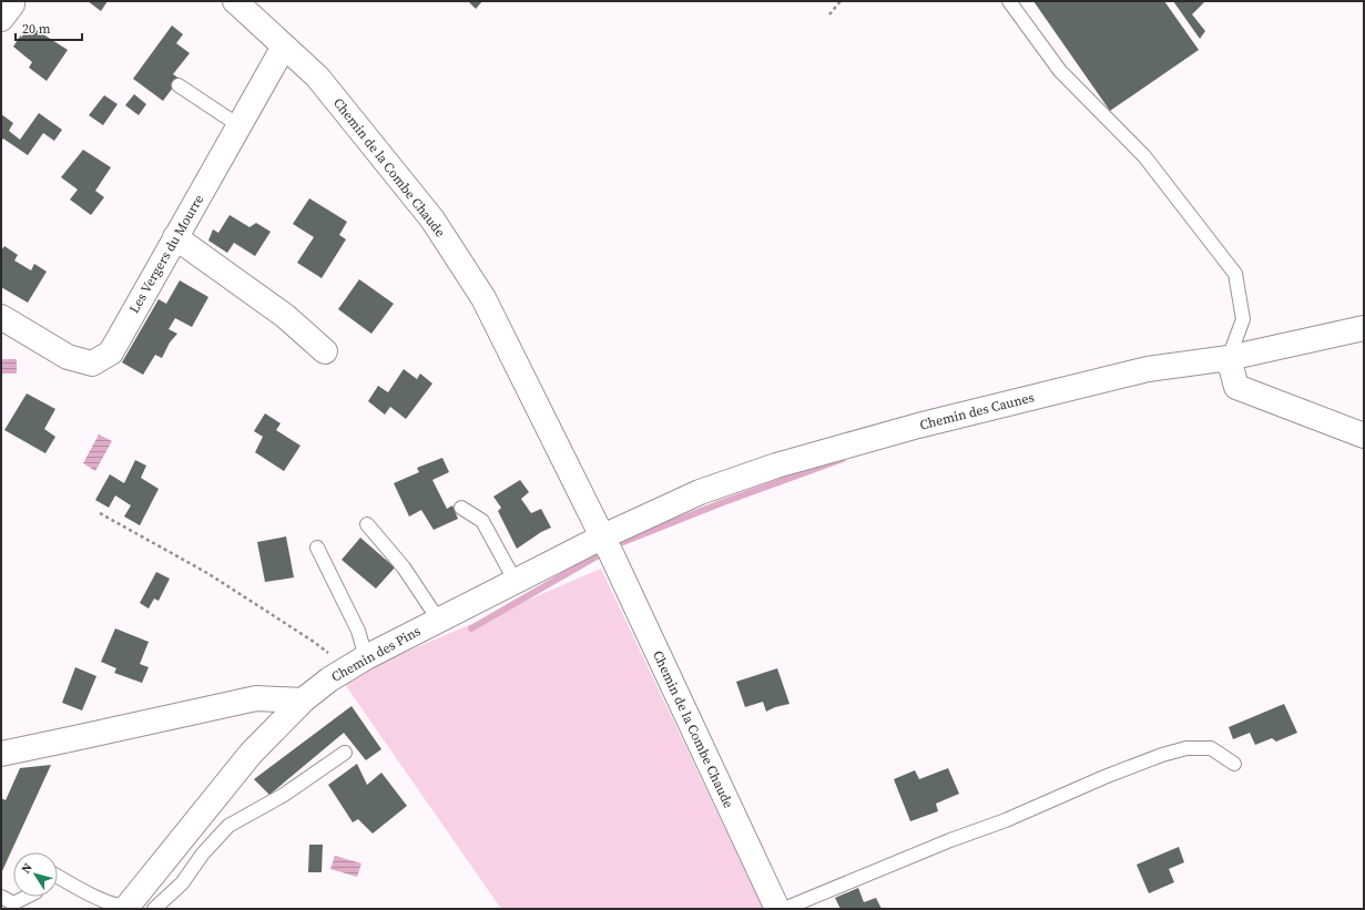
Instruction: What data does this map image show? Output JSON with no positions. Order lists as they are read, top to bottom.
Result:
{
  "streets": {
    "street": [
      "Chemin de la Combe Chaude",
      "Les Vergers du Mourre",
      "Chemin des Caunes",
      "Chemin des Pins"
    ]
  },
  "crossings": [
    ["Chemin de la Combe Chaude", "Les Vergers du Mourre"],
    ["Chemin de la Combe Chaude", "Chemin des Caunes"],
    ["Chemin de la Combe Chaude", "Chemin des Pins"],
    ["Chemin des Caunes", "Chemin des Pins"]
  ],
  "scale_bar": "20 m",
  "north": "top left"
}
